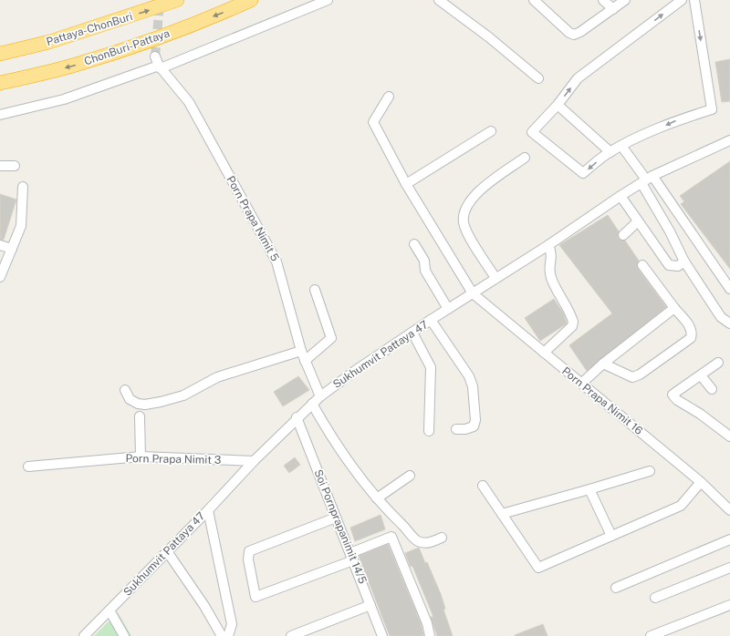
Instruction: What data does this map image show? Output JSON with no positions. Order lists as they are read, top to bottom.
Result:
{
  "streets": {
    "highway": ["Pattaya-ChonBuri", "ChonBuri-Pattaya"],
    "street": [
      "Porn Prapa Nimit 5",
      "Sukhumvit Pattaya 47",
      "Porn Prapa Nimit 16",
      "Porn Prapa Nimit 3",
      "Soi Pornprapanimit 14/5"
    ]
  },
  "crossings": [
    ["Porn Prapa Nimit 5", "Sukhumvit Pattaya 47"],
    ["Sukhumvit Pattaya 47", "Porn Prapa Nimit 16"],
    ["Sukhumvit Pattaya 47", "Porn Prapa Nimit 3"],
    ["Sukhumvit Pattaya 47", "Soi Pornprapanimit 14/5"]
  ],
  "one_way": ["Pattaya-ChonBuri", "ChonBuri-Pattaya"]
}
